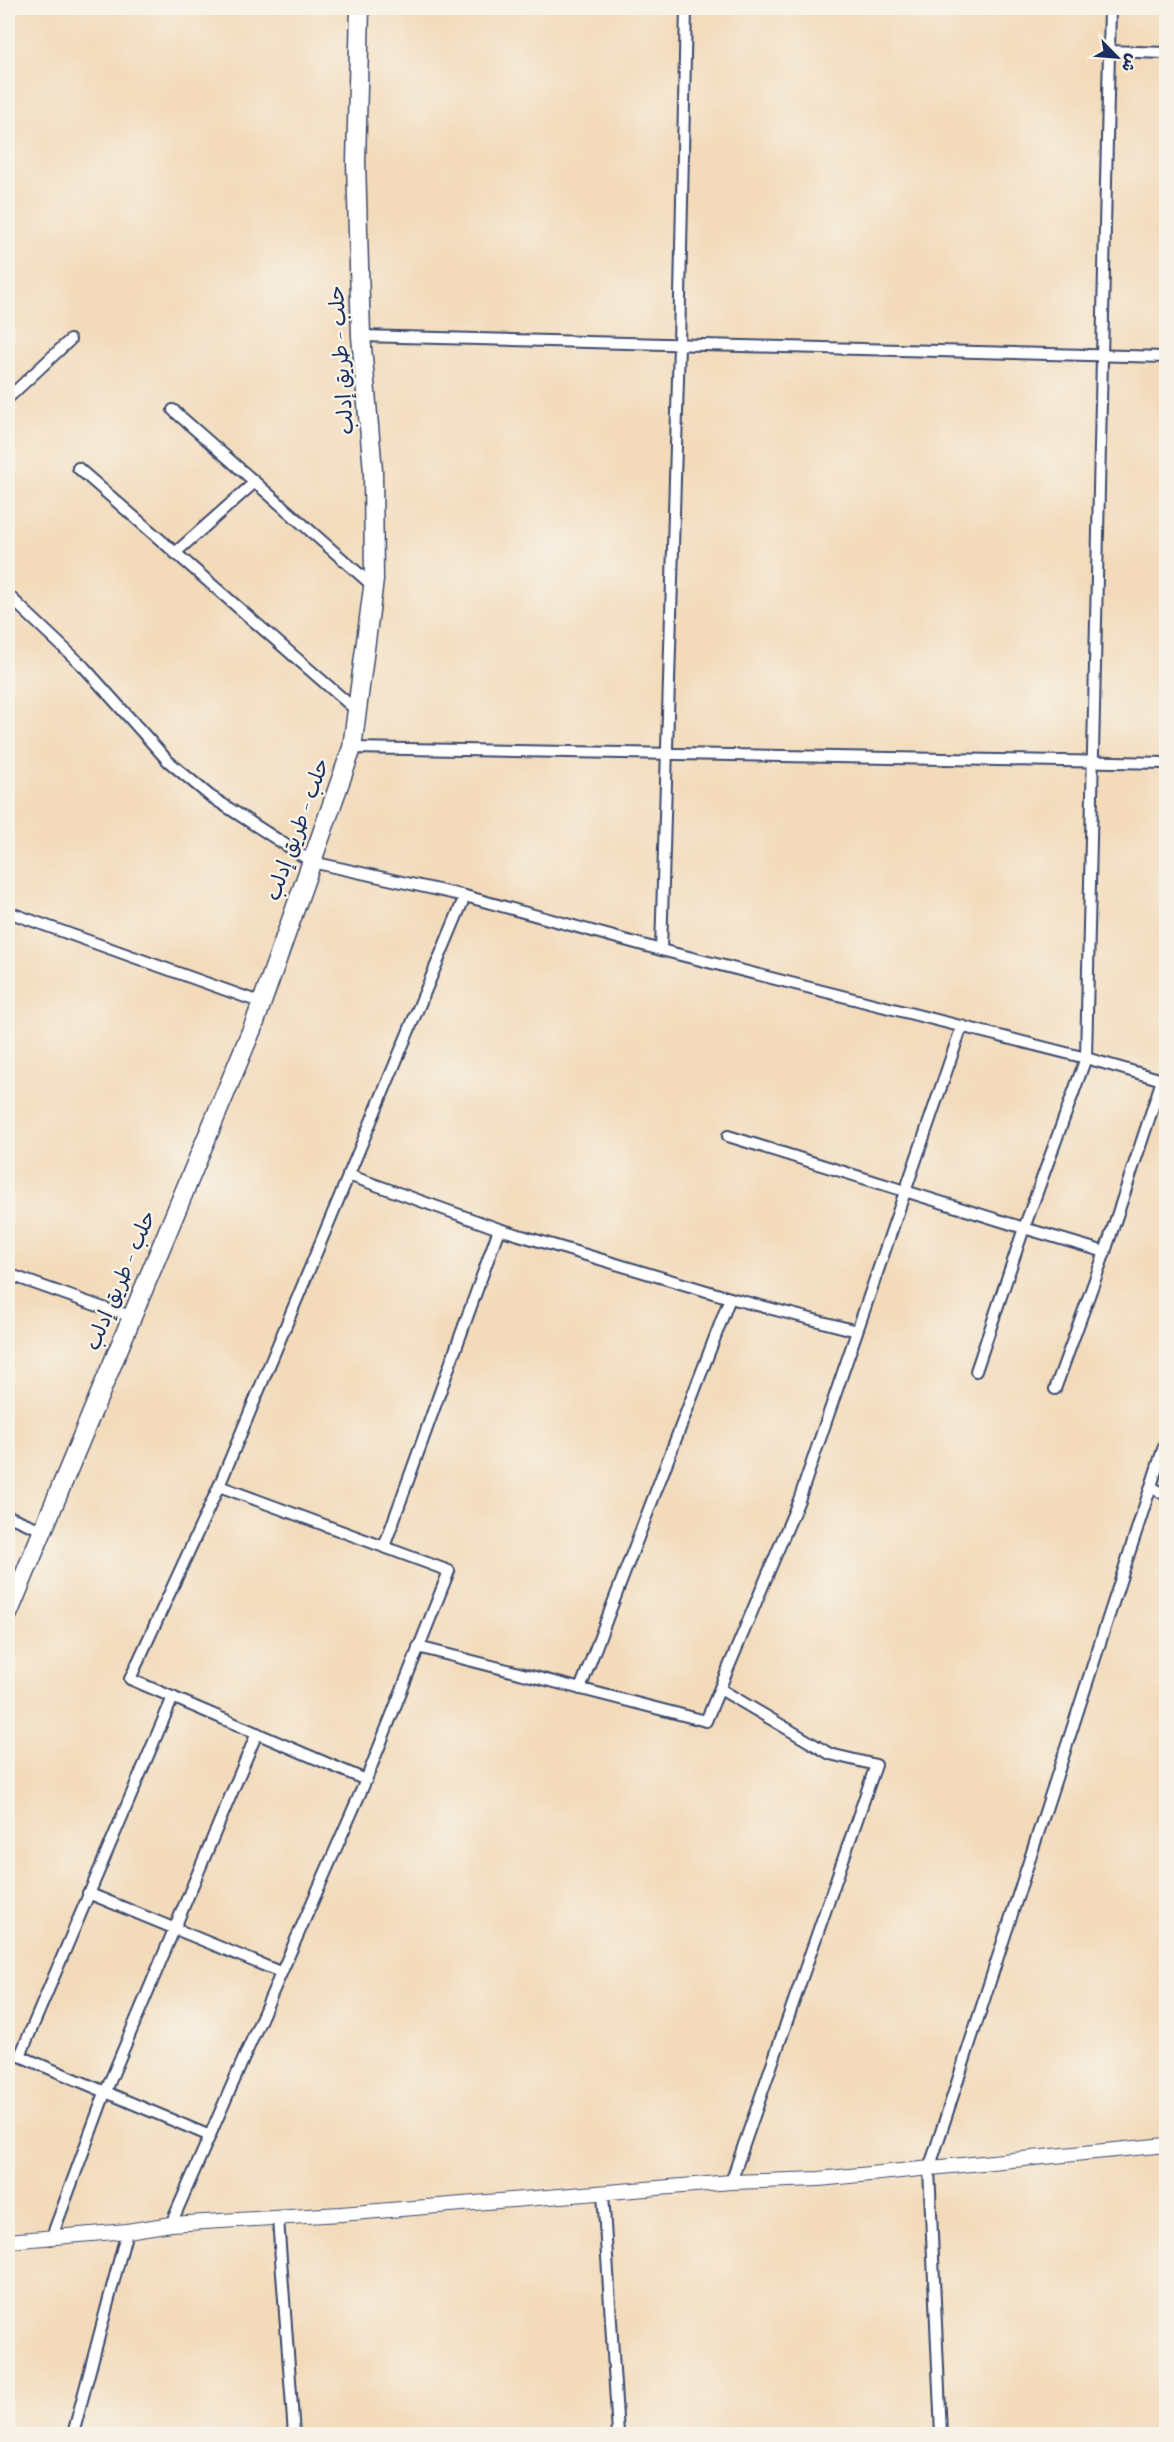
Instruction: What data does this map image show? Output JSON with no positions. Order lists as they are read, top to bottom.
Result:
{
  "streets": {
    "highway": ["حلب - طريق إدلب"]
  },
  "north": "bottom right"
}
